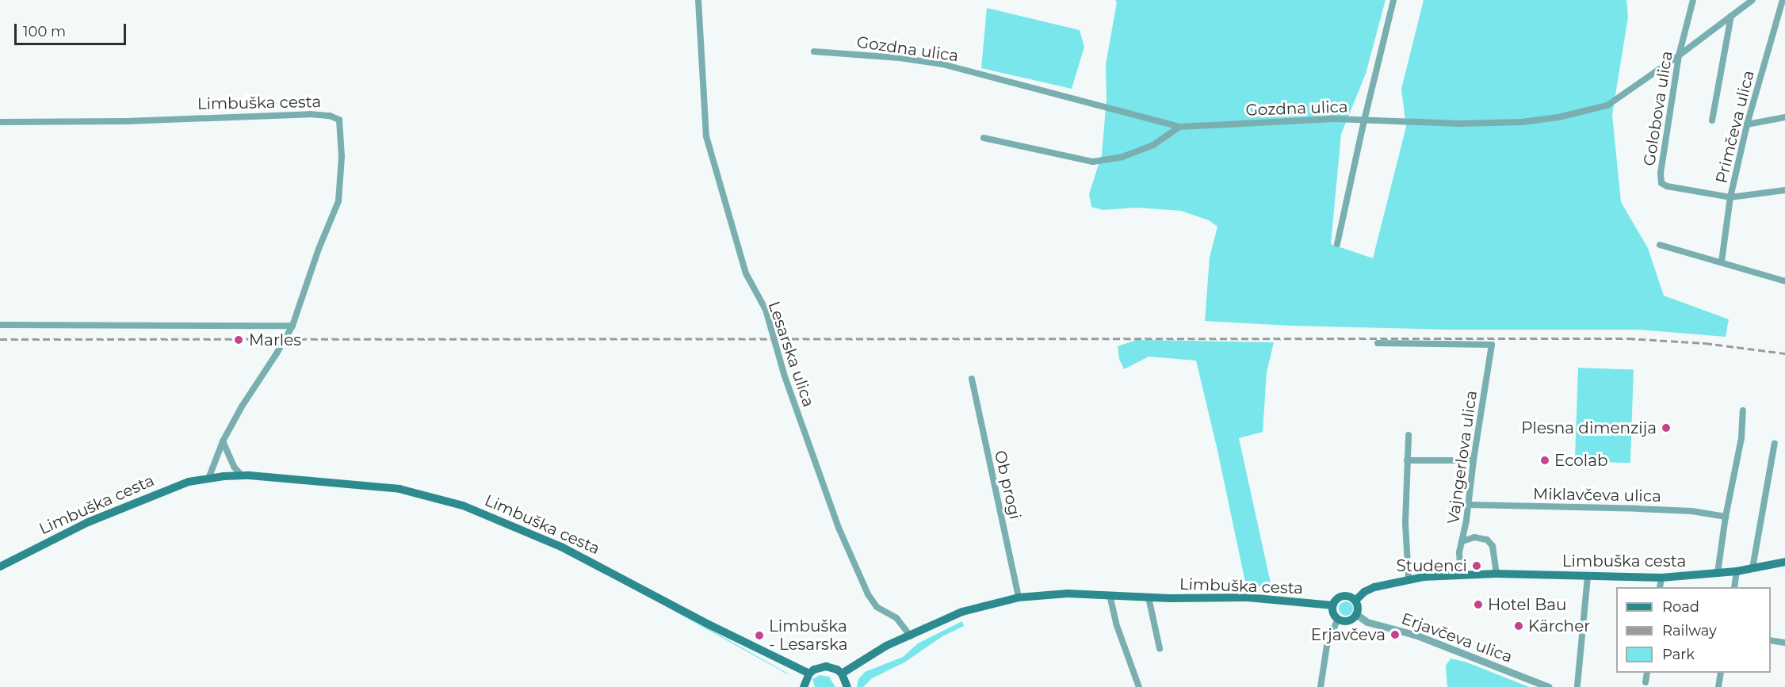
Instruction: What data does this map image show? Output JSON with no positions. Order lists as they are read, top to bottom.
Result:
{
  "streets": {
    "main road": ["Limbuška cesta"],
    "street": [
      "Gozdna ulica",
      "Golobova ulica",
      "Primčeva ulica",
      "Lesarska ulica",
      "Vajngerlova ulica",
      "Ob progi",
      "Miklavčeva ulica",
      "Erjavčeva ulica"
    ]
  },
  "crossings": [
    ["Gozdna ulica", "Golobova ulica"],
    ["Limbuška cesta", "Lesarska ulica"],
    ["Limbuška cesta", "Vajngerlova ulica"],
    ["Limbuška cesta", "Ob progi"],
    ["Limbuška cesta", "Erjavčeva ulica"],
    ["Golobova ulica", "Primčeva ulica"],
    ["Vajngerlova ulica", "Miklavčeva ulica"]
  ],
  "places": [
    "Marles",
    "Plesna dimenzija",
    "Ecolab",
    "Studenci",
    "Hotel Bau",
    "Kärcher",
    "Erjavčeva",
    "Limbuška - Lesarska"
  ],
  "legend": ["Road", "Railway", "Park"],
  "scale_bar": "100 m"
}
